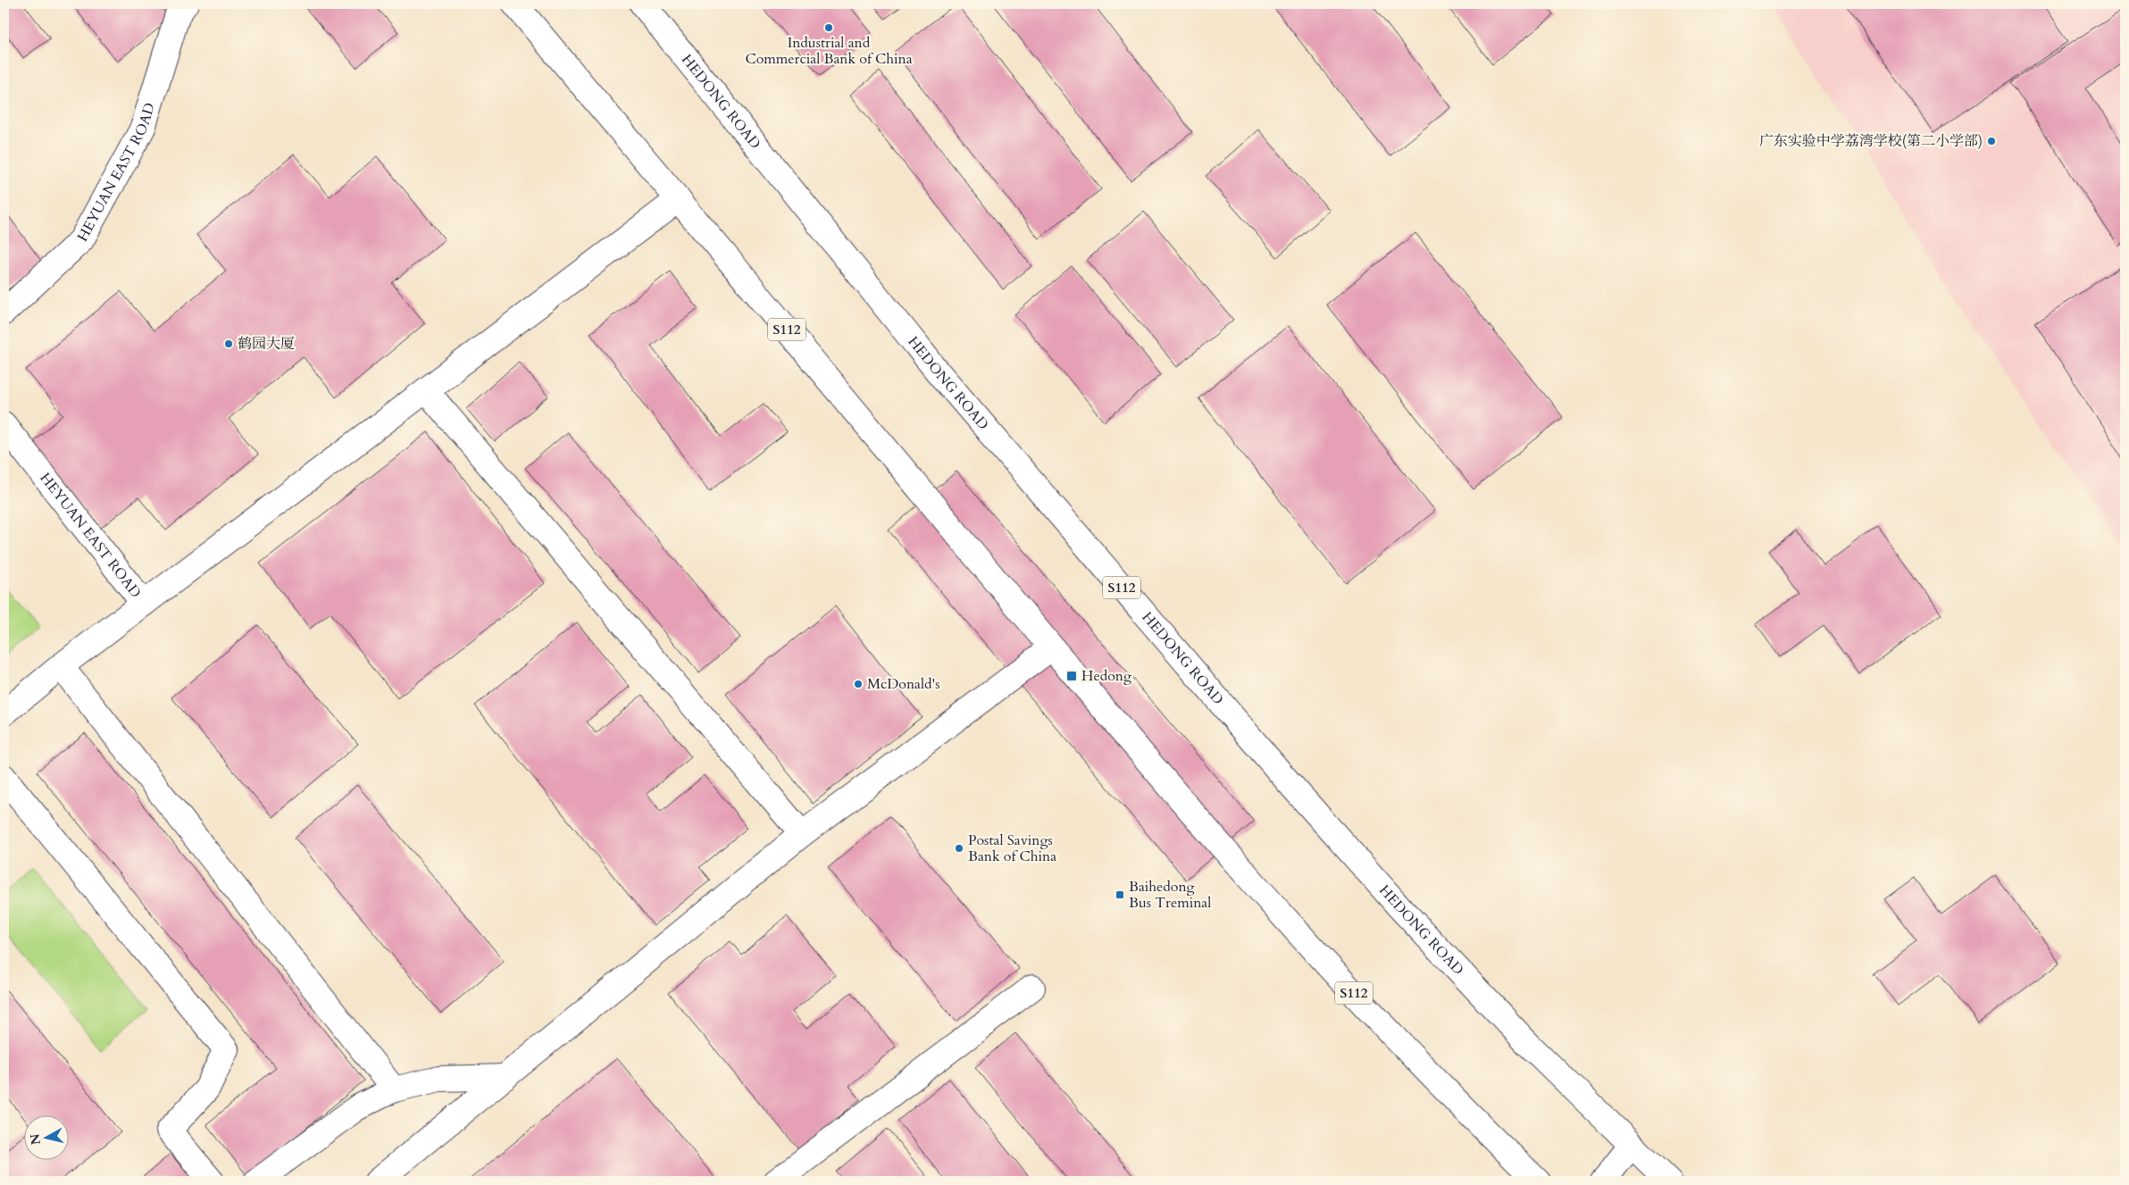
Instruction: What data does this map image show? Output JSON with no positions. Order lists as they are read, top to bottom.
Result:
{
  "streets": {
    "street": ["HEDONG ROAD", "HEYUAN EAST ROAD", "S112"]
  },
  "places": {
    "other": [
      "Industrial and Commercial Bank of China",
      "广东实验中学荔湾学校(第二小学部)",
      "鹤园大厦",
      "McDonald's",
      "Postal Savings Bank of China"
    ],
    "transit": ["Hedong", "Baihedong Bus Treminal"]
  },
  "north": "left"
}
